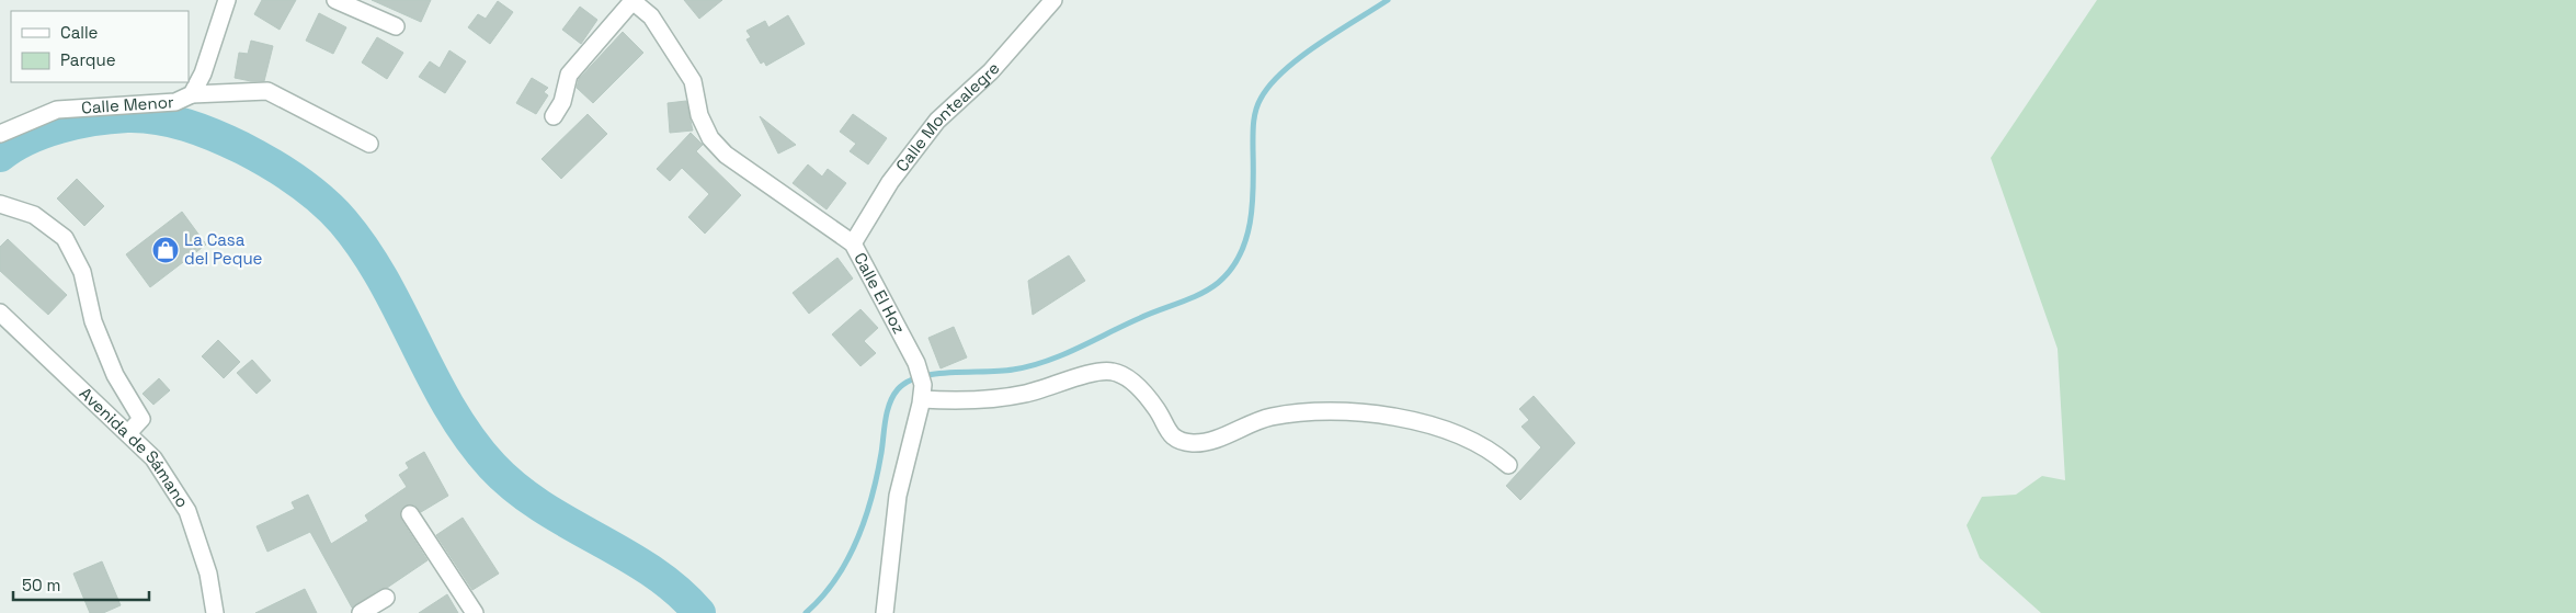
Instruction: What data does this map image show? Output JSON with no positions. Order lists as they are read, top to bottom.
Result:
{
  "streets": {
    "street": [
      "Calle Menor",
      "Calle Montealegre",
      "Calle El Hoz",
      "Avenida de Sámano"
    ]
  },
  "crossings": [
    ["Calle Montealegre", "Calle El Hoz"]
  ],
  "places": {
    "shop": ["La Casa del Peque"]
  },
  "legend": ["Calle", "Parque"],
  "scale_bar": "50 m"
}
